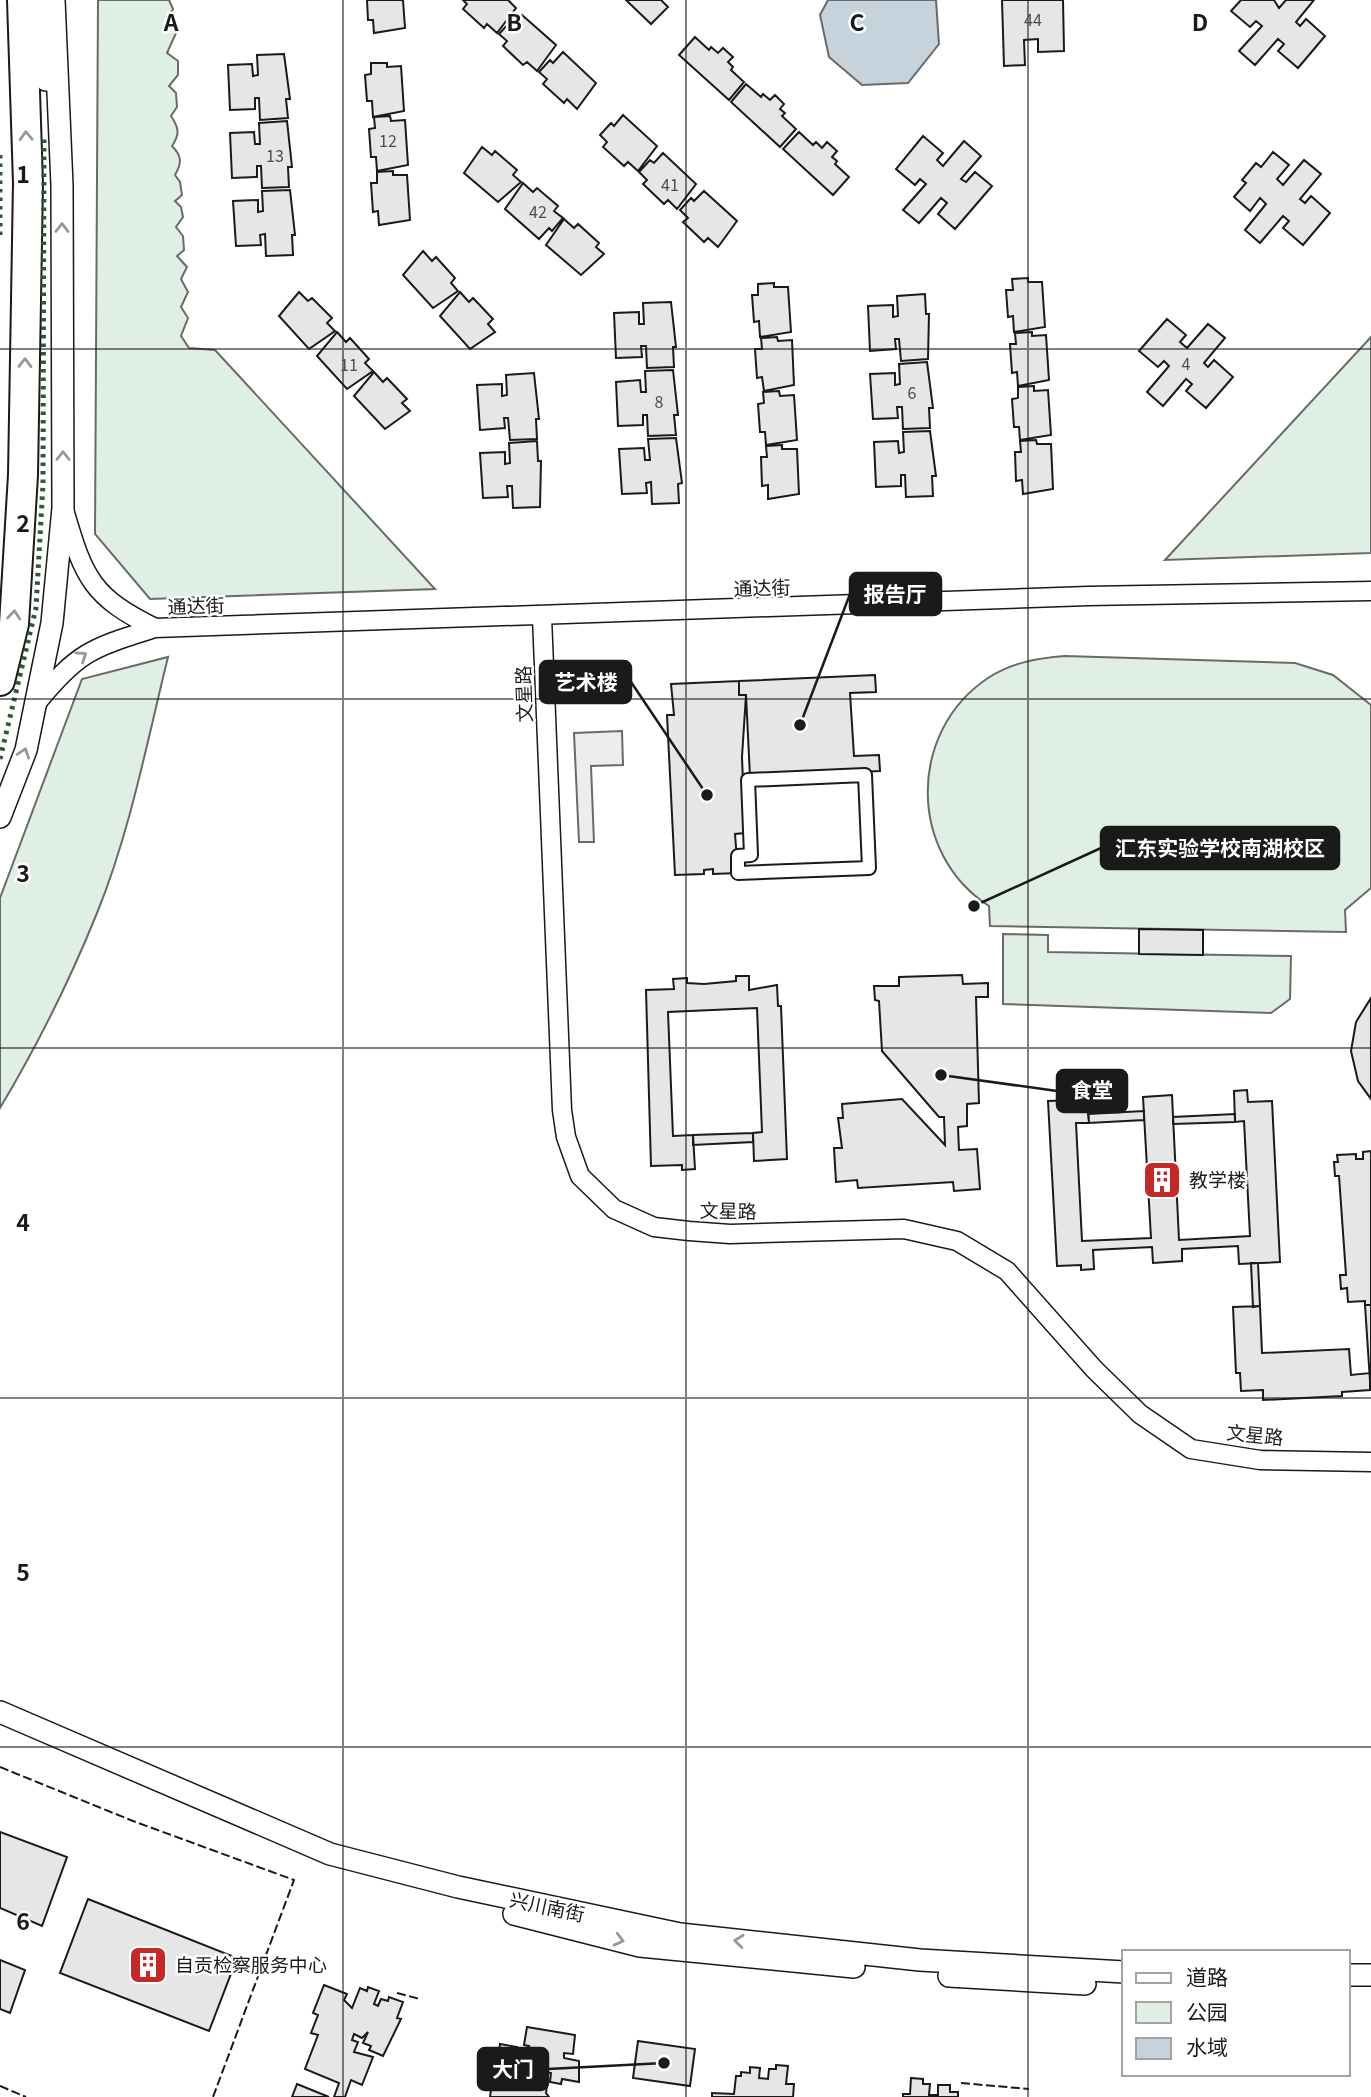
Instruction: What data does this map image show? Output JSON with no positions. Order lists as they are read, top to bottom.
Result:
{
  "streets": {
    "street": ["通达街", "文星路", "兴川南街"]
  },
  "crossings": [
    ["通达街", "文星路"]
  ],
  "places": {
    "other": [
      "报告厅",
      "艺术楼",
      "汇东实验学校南湖校区",
      "食堂",
      "大门"
    ],
    "building": ["教学楼", "自贡检察服务中心"]
  },
  "house_numbers": [
    "44",
    "12",
    "13",
    "41",
    "42",
    "4",
    "11",
    "6",
    "8"
  ],
  "legend": ["道路", "公园", "水域"],
  "grid": {
    "columns": [
      "A",
      "B",
      "C",
      "D"
    ],
    "rows": [
      "1",
      "2",
      "3",
      "4",
      "5",
      "6"
    ]
  }
}
